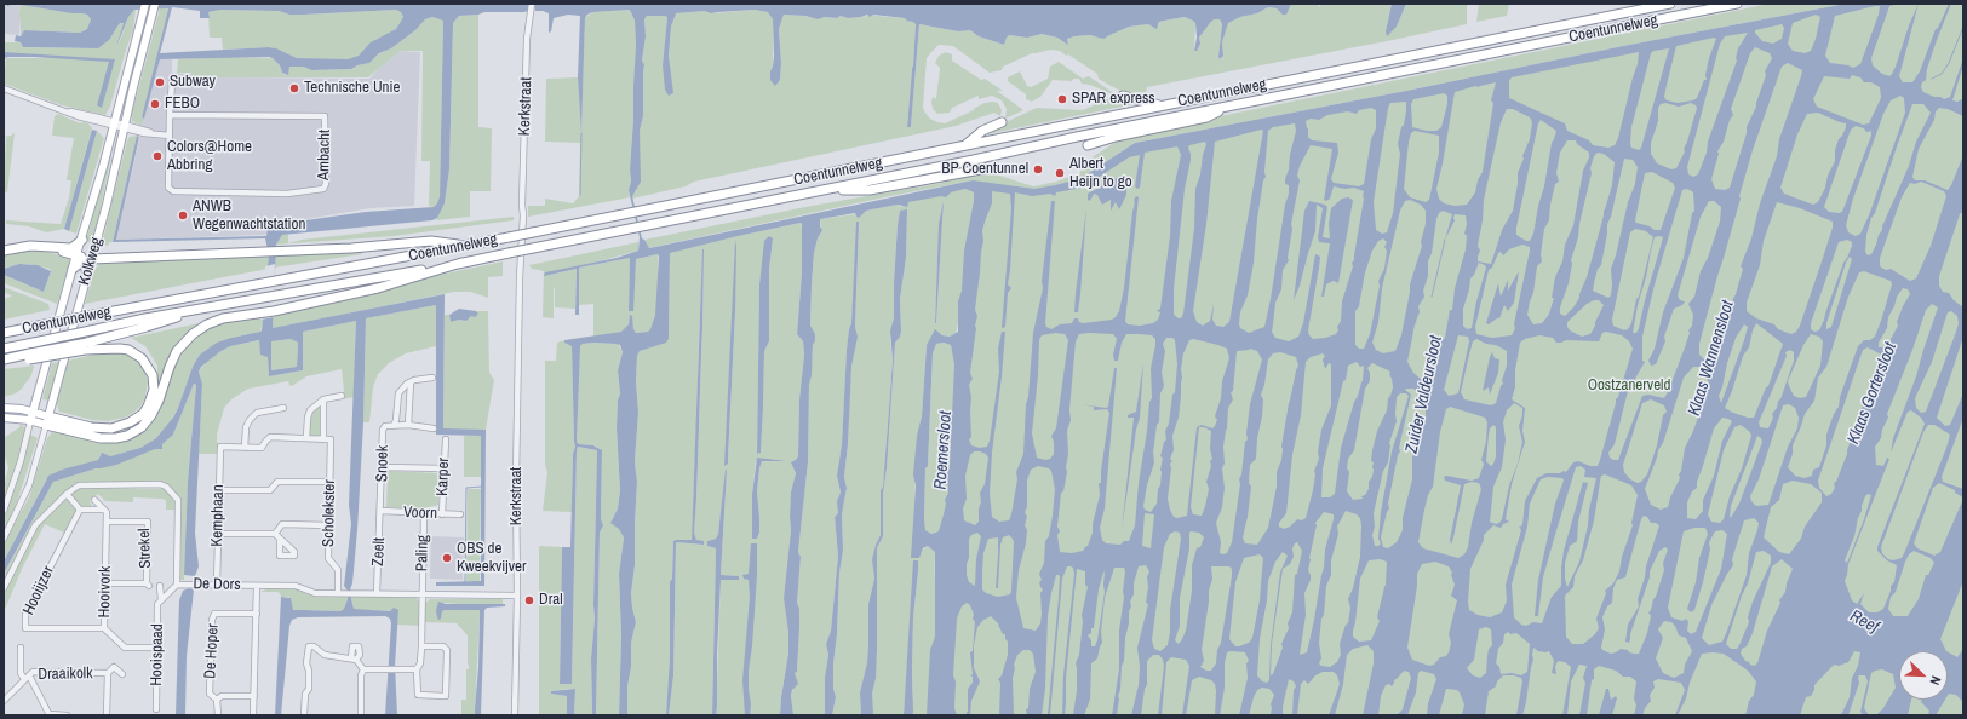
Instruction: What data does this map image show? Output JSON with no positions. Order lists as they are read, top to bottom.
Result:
{
  "streets": {
    "highway": ["Coentunnelweg"],
    "main road": ["Kolkweg"],
    "street": [
      "Kerkstraat",
      "Ambacht",
      "Snoek",
      "Karper",
      "Scholekster",
      "Voorn",
      "Kemphaan",
      "Strekel",
      "Zeelt",
      "Paling",
      "De Dors",
      "Hooiijzer",
      "Hooivork",
      "De Hoper",
      "Hooispaad",
      "Draaikolk"
    ]
  },
  "crossings": [
    ["Kerkstraat", "De Dors"],
    ["Snoek", "Voorn"],
    ["Snoek", "Zeelt"],
    ["Karper", "Voorn"],
    ["Scholekster", "De Dors"],
    ["Voorn", "Zeelt"],
    ["Voorn", "Paling"],
    ["Kemphaan", "De Dors"],
    ["Strekel", "Hooivork"],
    ["Zeelt", "De Dors"],
    ["Paling", "De Dors"],
    ["De Dors", "Hooispaad"],
    ["Hooiijzer", "Hooivork"],
    ["Hooivork", "Hooispaad"]
  ],
  "water": [
    "Klaas Wannensloot",
    "Klaas Gortersloot",
    "Zuider Valdeursloot",
    "Roemersloot",
    "Reef"
  ],
  "parks": ["Oostzanerveld"],
  "places": [
    "Subway",
    "Technische Unie",
    "SPAR express",
    "FEBO",
    "Colors@Home Abbring",
    "BP Coentunnel",
    "Albert Heijn to go",
    "ANWB Wegenwachtstation",
    "OBS de Kweekvijver",
    "Dral"
  ],
  "north": "bottom right"
}
